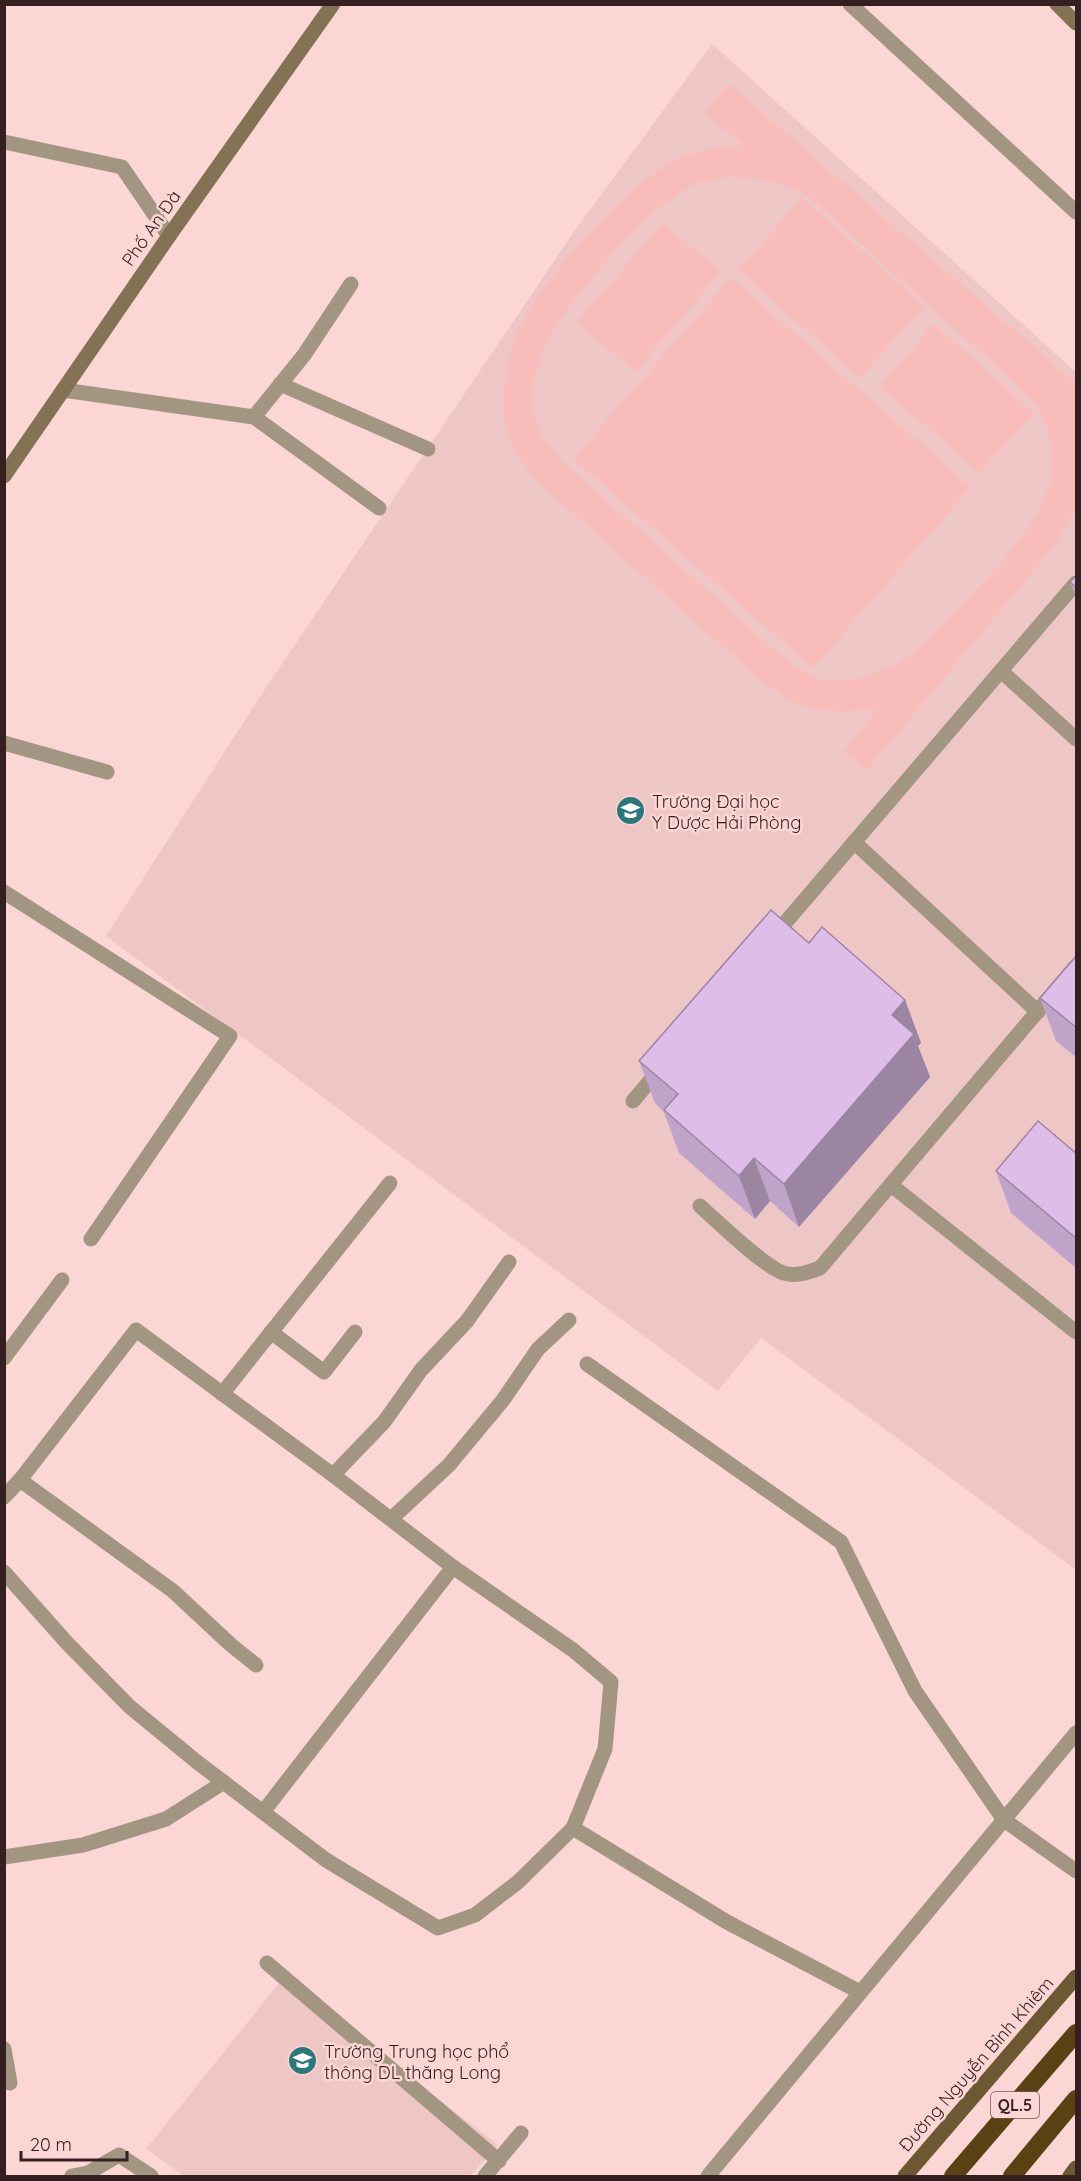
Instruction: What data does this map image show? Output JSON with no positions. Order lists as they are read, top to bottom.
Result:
{
  "streets": {
    "highway": ["QL.5"],
    "main road": ["Đường Nguyễn Bỉnh Khiêm"],
    "street": ["Phố An Đà"]
  },
  "places": {
    "school or university": ["Trường Đại học Y Dược Hải Phòng", "Trường Trung học phổ thông DL thăng Long"]
  },
  "scale_bar": "20 m"
}
